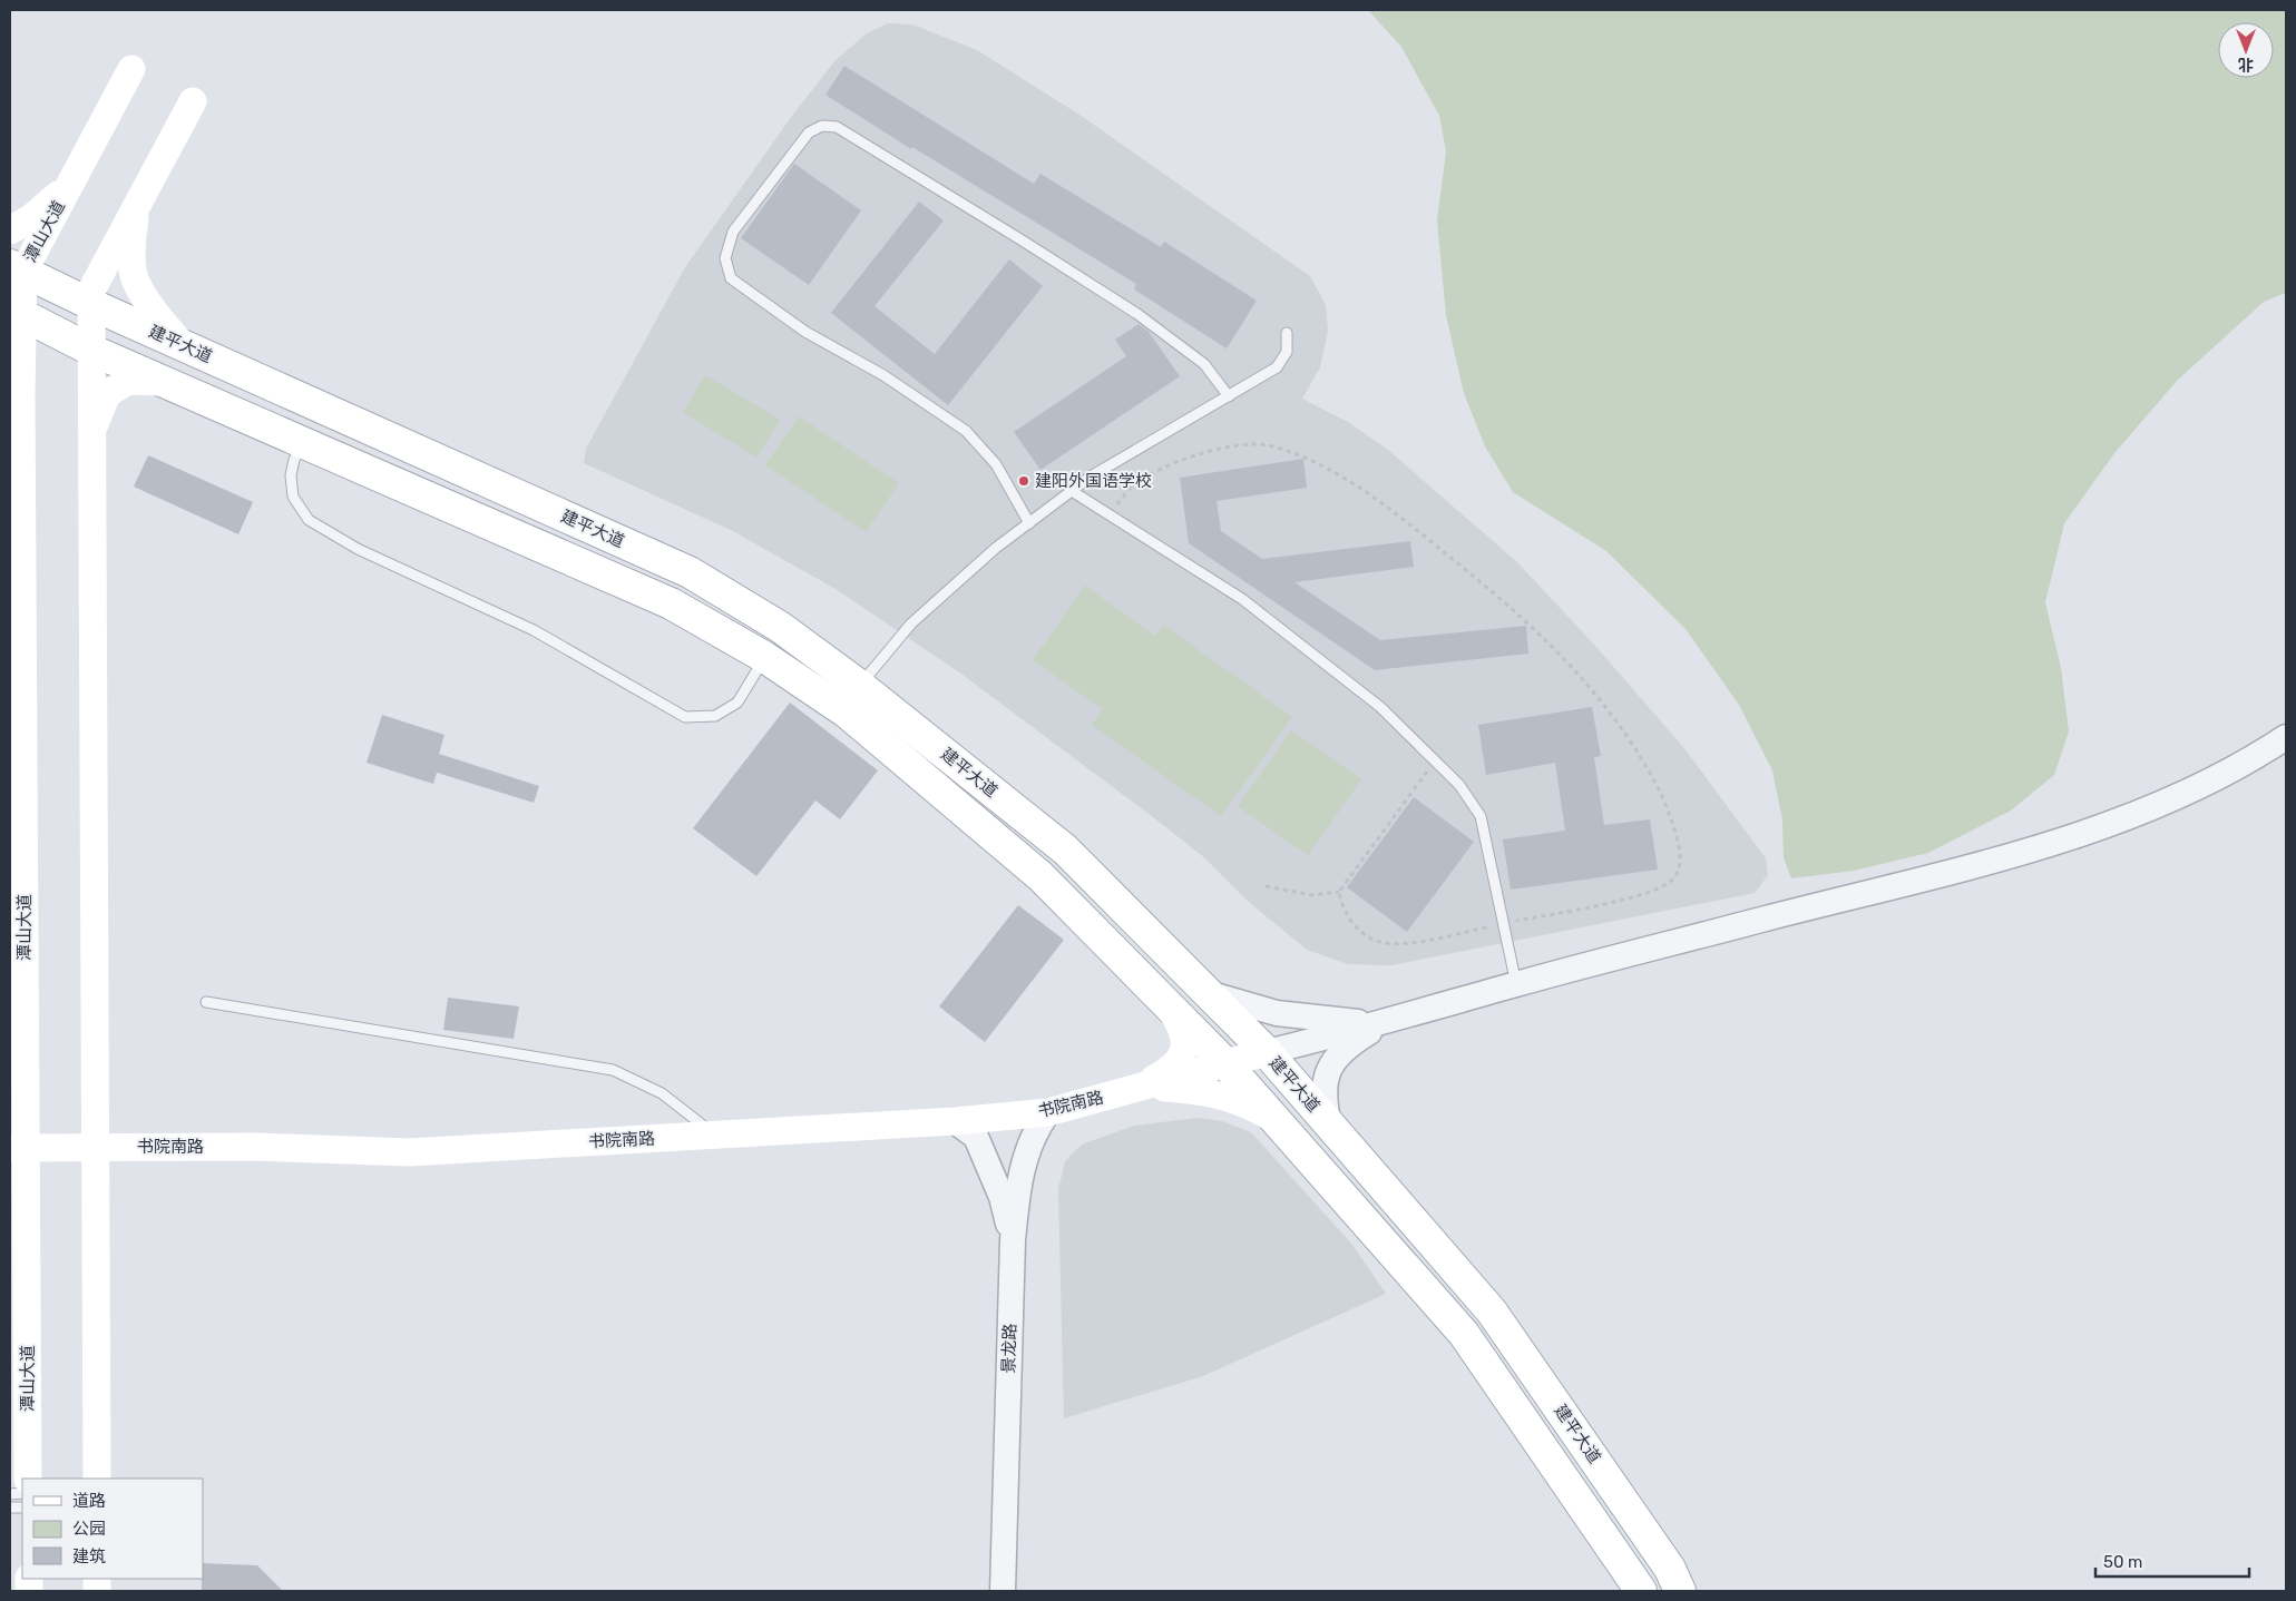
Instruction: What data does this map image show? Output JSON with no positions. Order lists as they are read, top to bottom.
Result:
{
  "streets": {
    "main road": ["潭山大道", "建平大道", "书院南路"],
    "street": ["景龙路"]
  },
  "crossings": [
    ["潭山大道", "建平大道"],
    ["潭山大道", "书院南路"],
    ["建平大道", "书院南路"],
    ["书院南路", "景龙路"]
  ],
  "places": ["建阳外国语学校"],
  "legend": ["道路", "公园", "建筑"],
  "scale_bar": "50 m",
  "north": "bottom"
}
